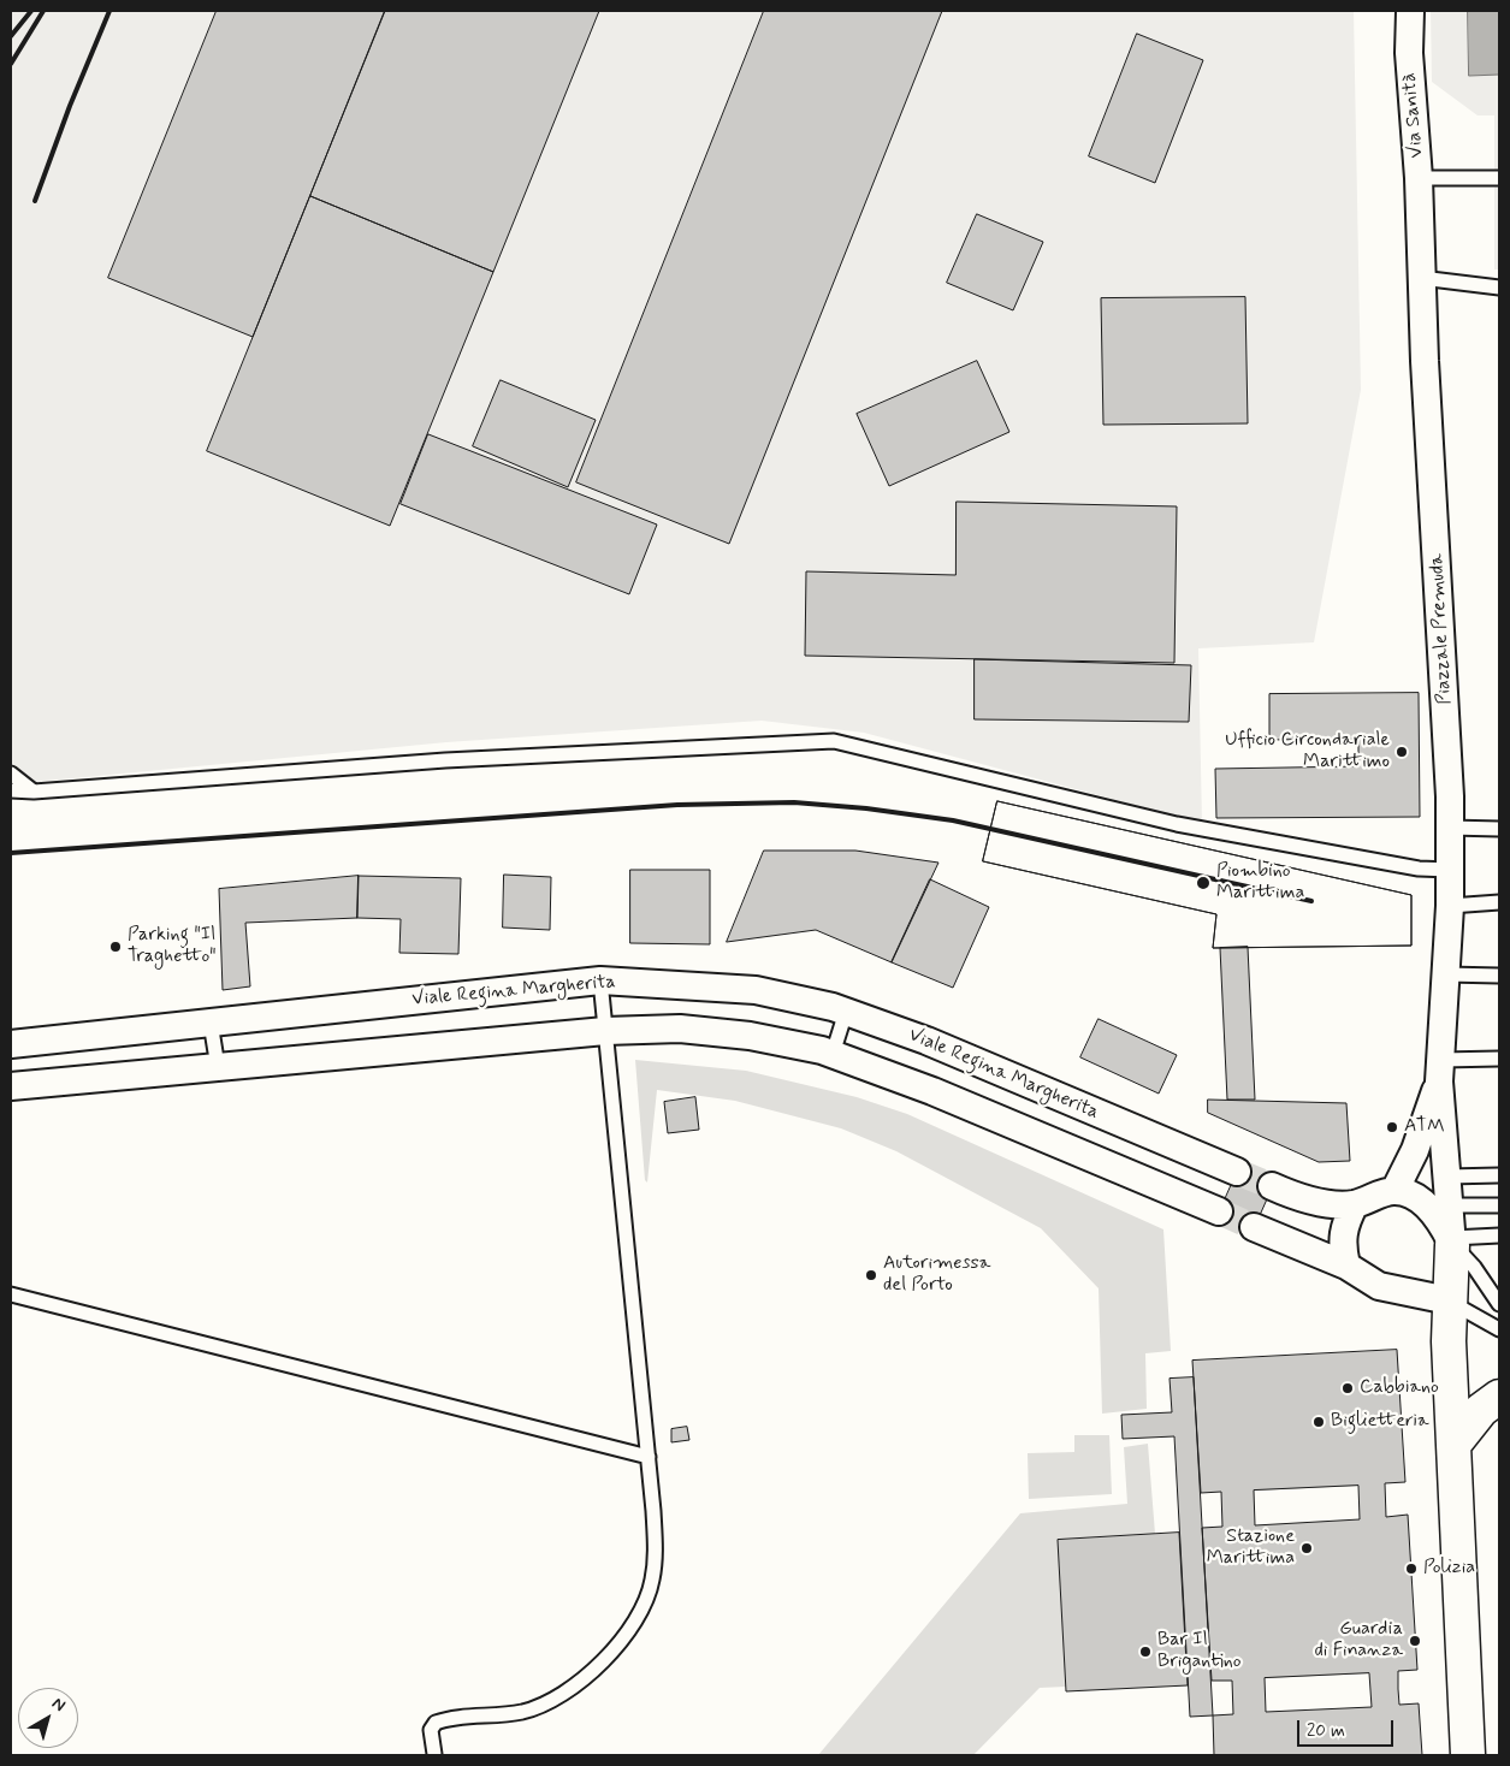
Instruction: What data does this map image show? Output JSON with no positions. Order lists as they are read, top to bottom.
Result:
{
  "streets": {
    "street": ["Via Sanità", "Piazzale Premuda", "Viale Regina Margherita"]
  },
  "crossings": [
    ["Via Sanità", "Piazzale Premuda"]
  ],
  "places": [
    "Ufficio Circondariale Marittimo",
    "Piombino Marittima",
    "Parking \"Il Traghetto\"",
    "ATM",
    "Autorimessa del Porto",
    "Cabbiano",
    "Biglietteria",
    "Stazione Marittima",
    "Polizia",
    "Guardia di Finanza",
    "Bar Il Brigantino"
  ],
  "scale_bar": "20 m",
  "north": "top right"
}
